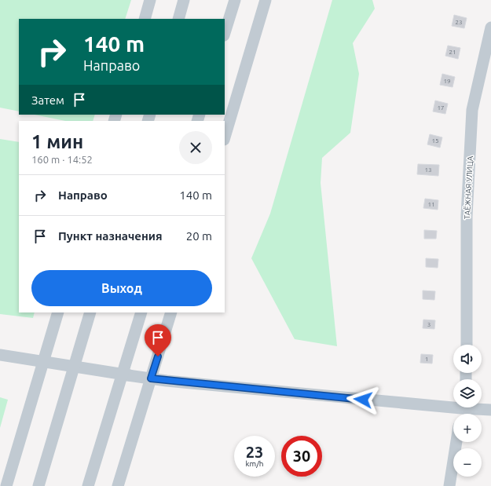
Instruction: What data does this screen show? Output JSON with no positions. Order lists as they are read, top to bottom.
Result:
{
  "streets": {
    "street": ["ТАЁЖНАЯ УЛИЦА"]
  },
  "house_numbers": [
    "23",
    "21",
    "19",
    "17",
    "15",
    "13",
    "11",
    "3",
    "1"
  ],
  "page": {
    "turn": ["140 m", "Направо"],
    "then": "Затем",
    "heading": ["1 мин", "160 m · 14:52"],
    "list": [
      {
        "name": "Направо",
        "value": "140 m"
      },
      {
        "name": "Пункт назначения",
        "value": "20 m"
      }
    ],
    "buttons": "Выход",
    "map_buttons": ["+", "−"],
    "speed": "23 km/h",
    "limit": "30"
  }
}
